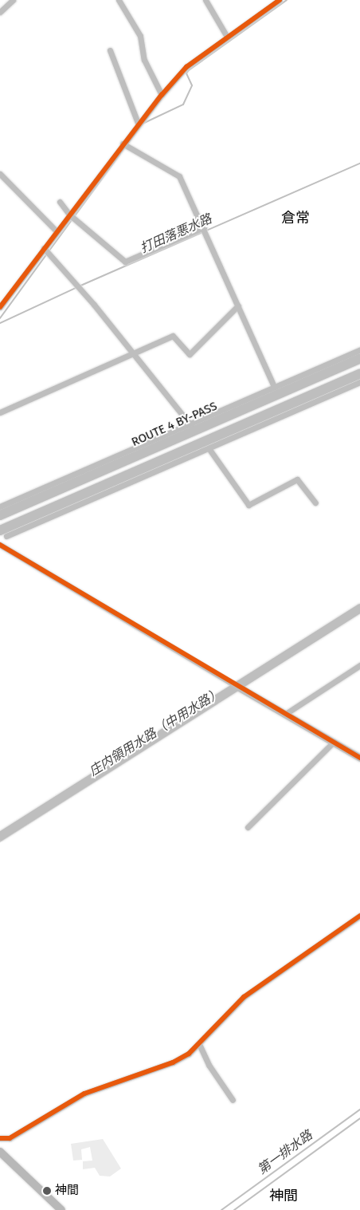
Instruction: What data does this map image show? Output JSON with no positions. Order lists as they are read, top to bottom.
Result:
{
  "streets": {
    "highway": ["ROUTE 4 BY-PASS"]
  },
  "districts": ["倉常", "神間"],
  "water": ["打田落悪水路", "庄内領用水路（中用水路）", "第一排水路"],
  "places": ["神間"]
}
